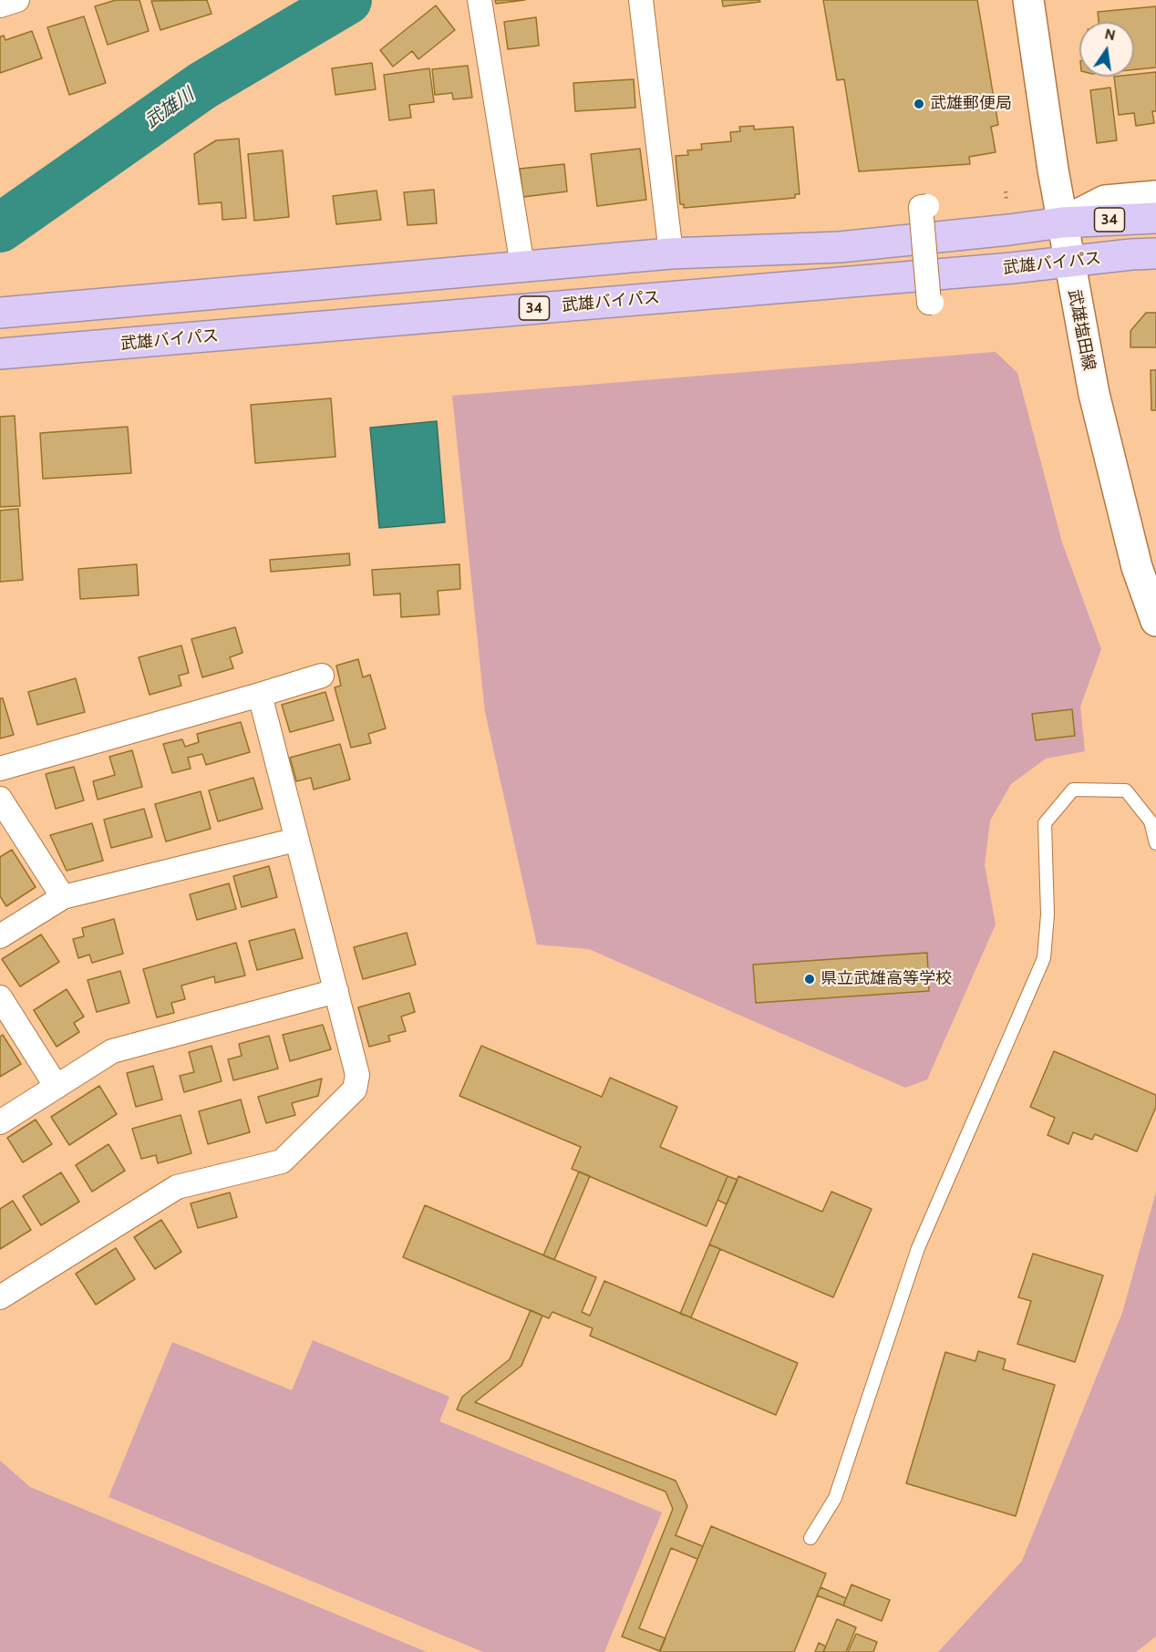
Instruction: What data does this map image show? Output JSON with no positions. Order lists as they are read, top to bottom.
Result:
{
  "streets": {
    "highway": ["34", "武雄バイパス"],
    "main road": ["武雄塩田線"]
  },
  "crossings": [
    ["34", "武雄塩田線"],
    ["武雄バイパス", "武雄塩田線"]
  ],
  "water": ["武雄川"],
  "places": ["武雄郵便局", "県立武雄高等学校"],
  "north": "top"
}
